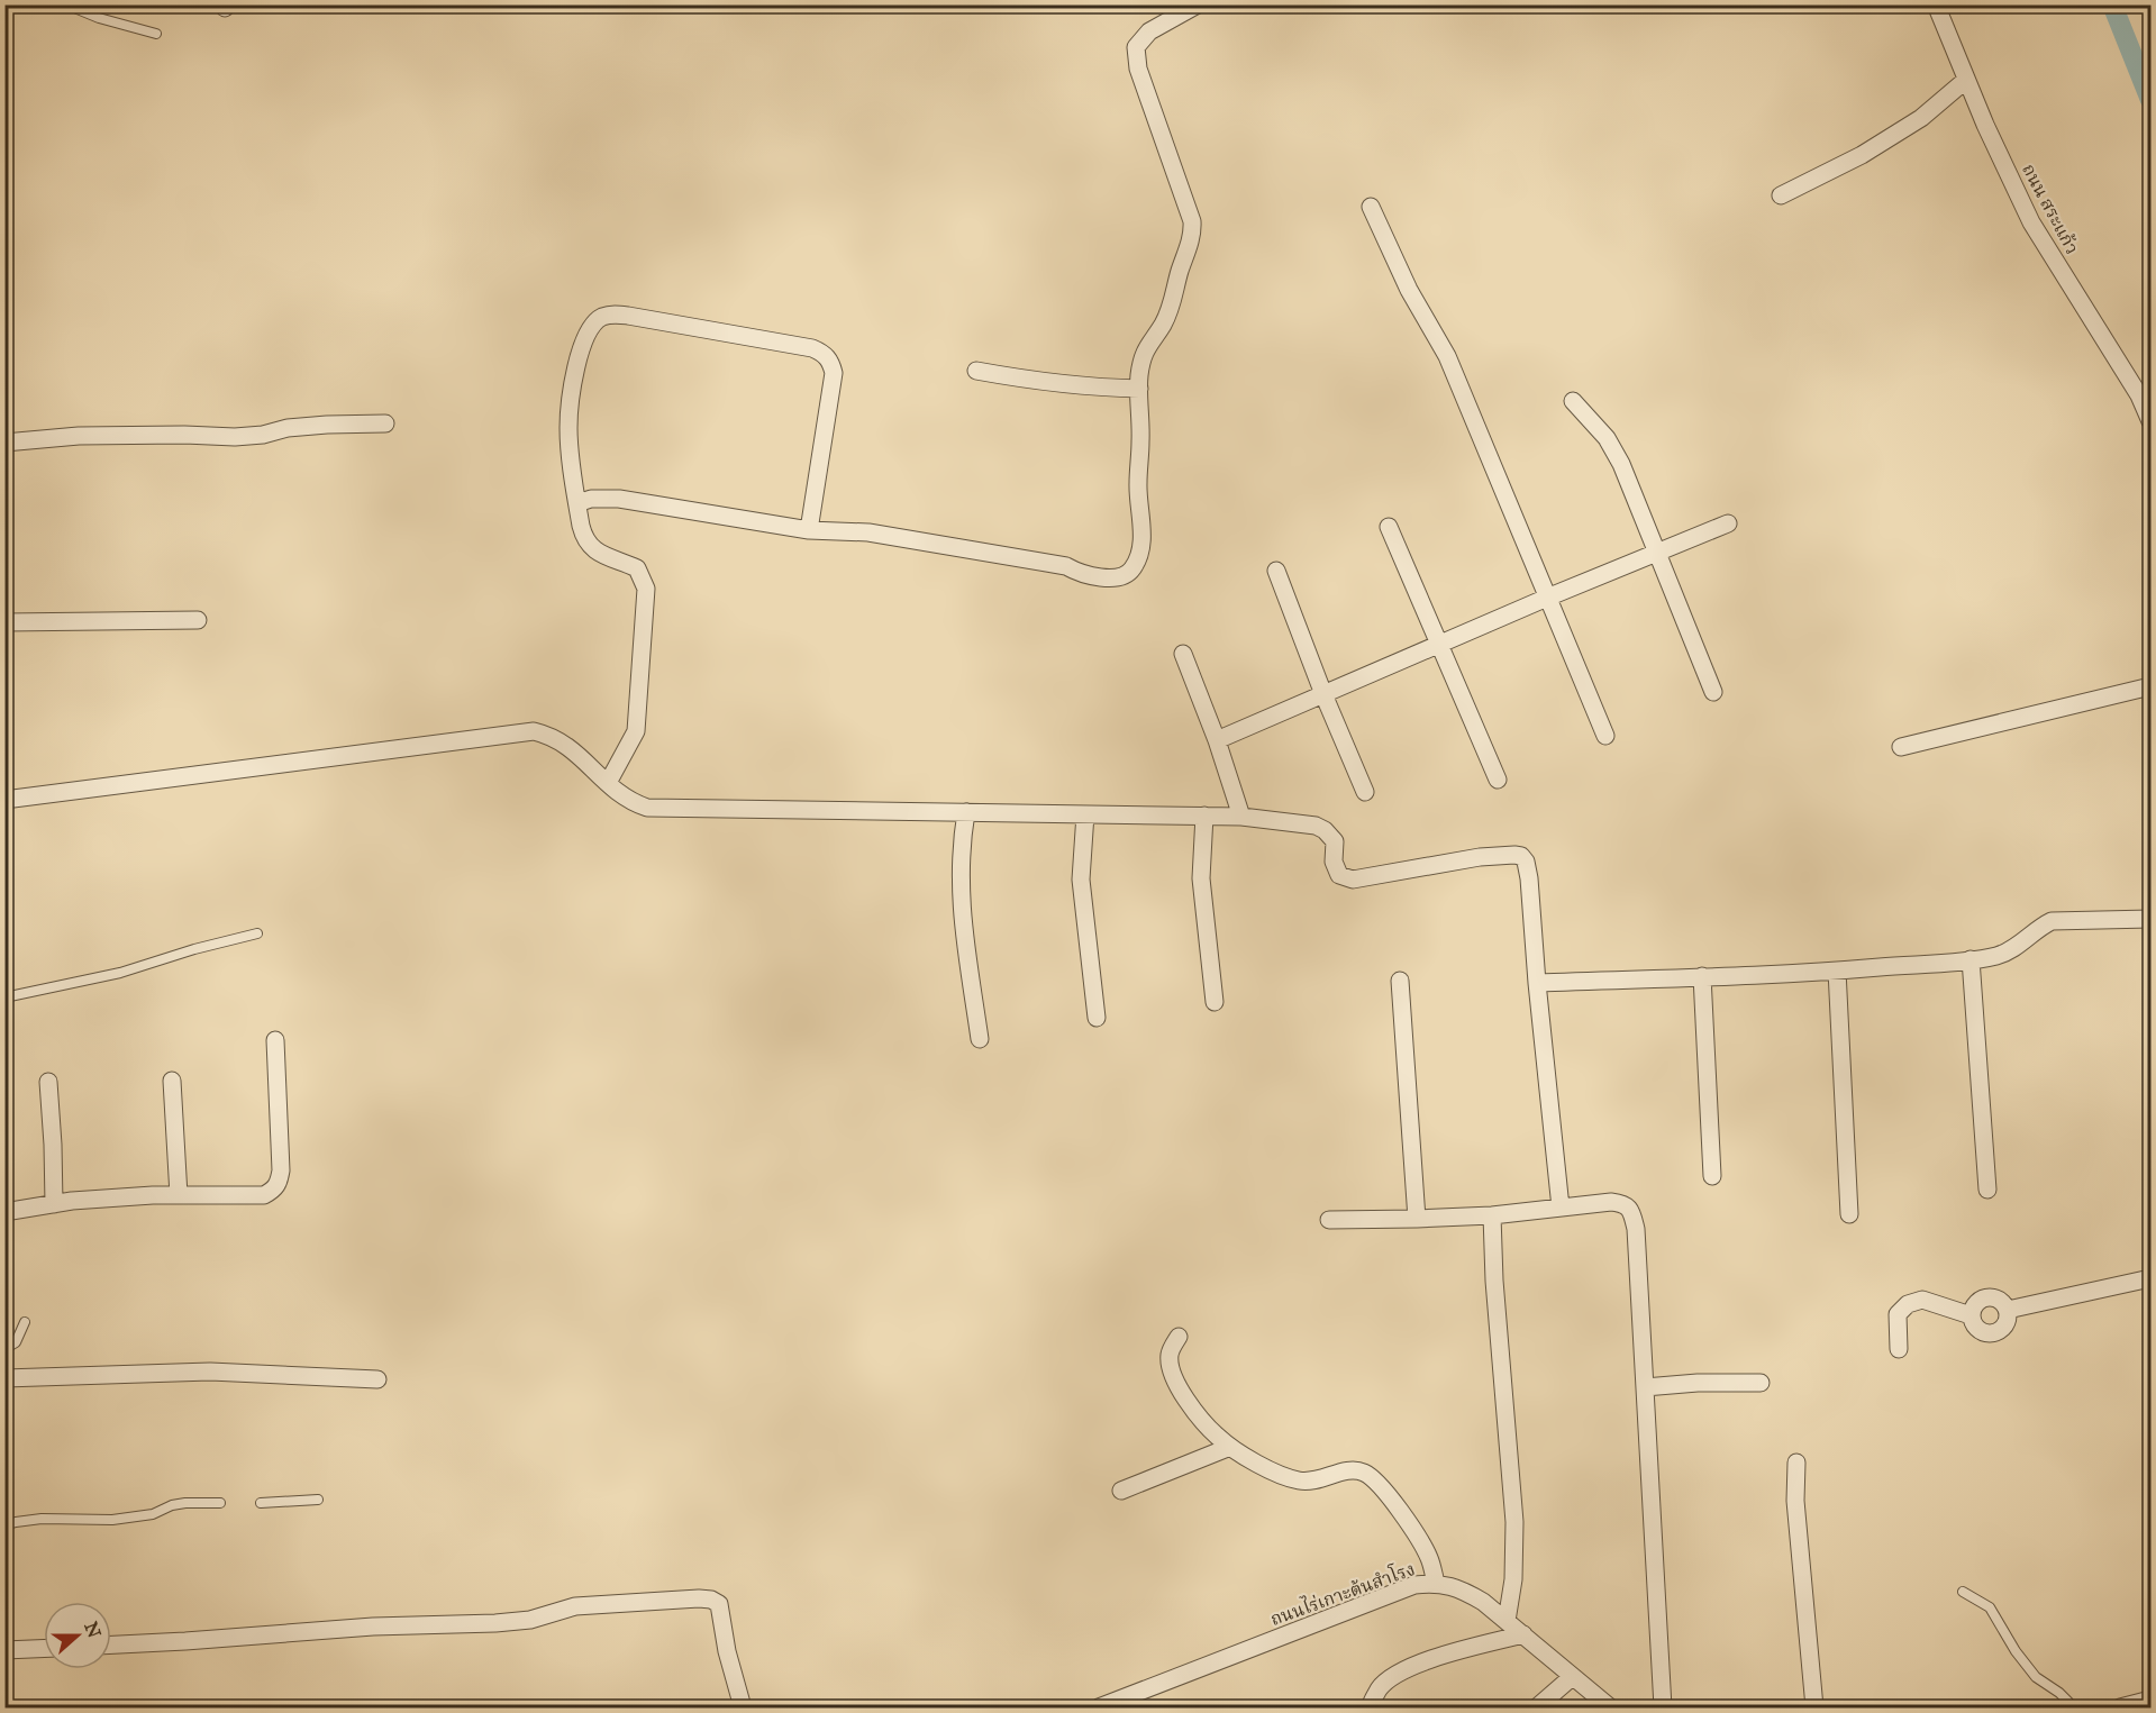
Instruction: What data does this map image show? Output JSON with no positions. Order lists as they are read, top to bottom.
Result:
{
  "streets": {
    "street": ["ถนน สระแก้ว", "ถนนไร่เกาะต้นสำโรง"]
  },
  "north": "right"
}
